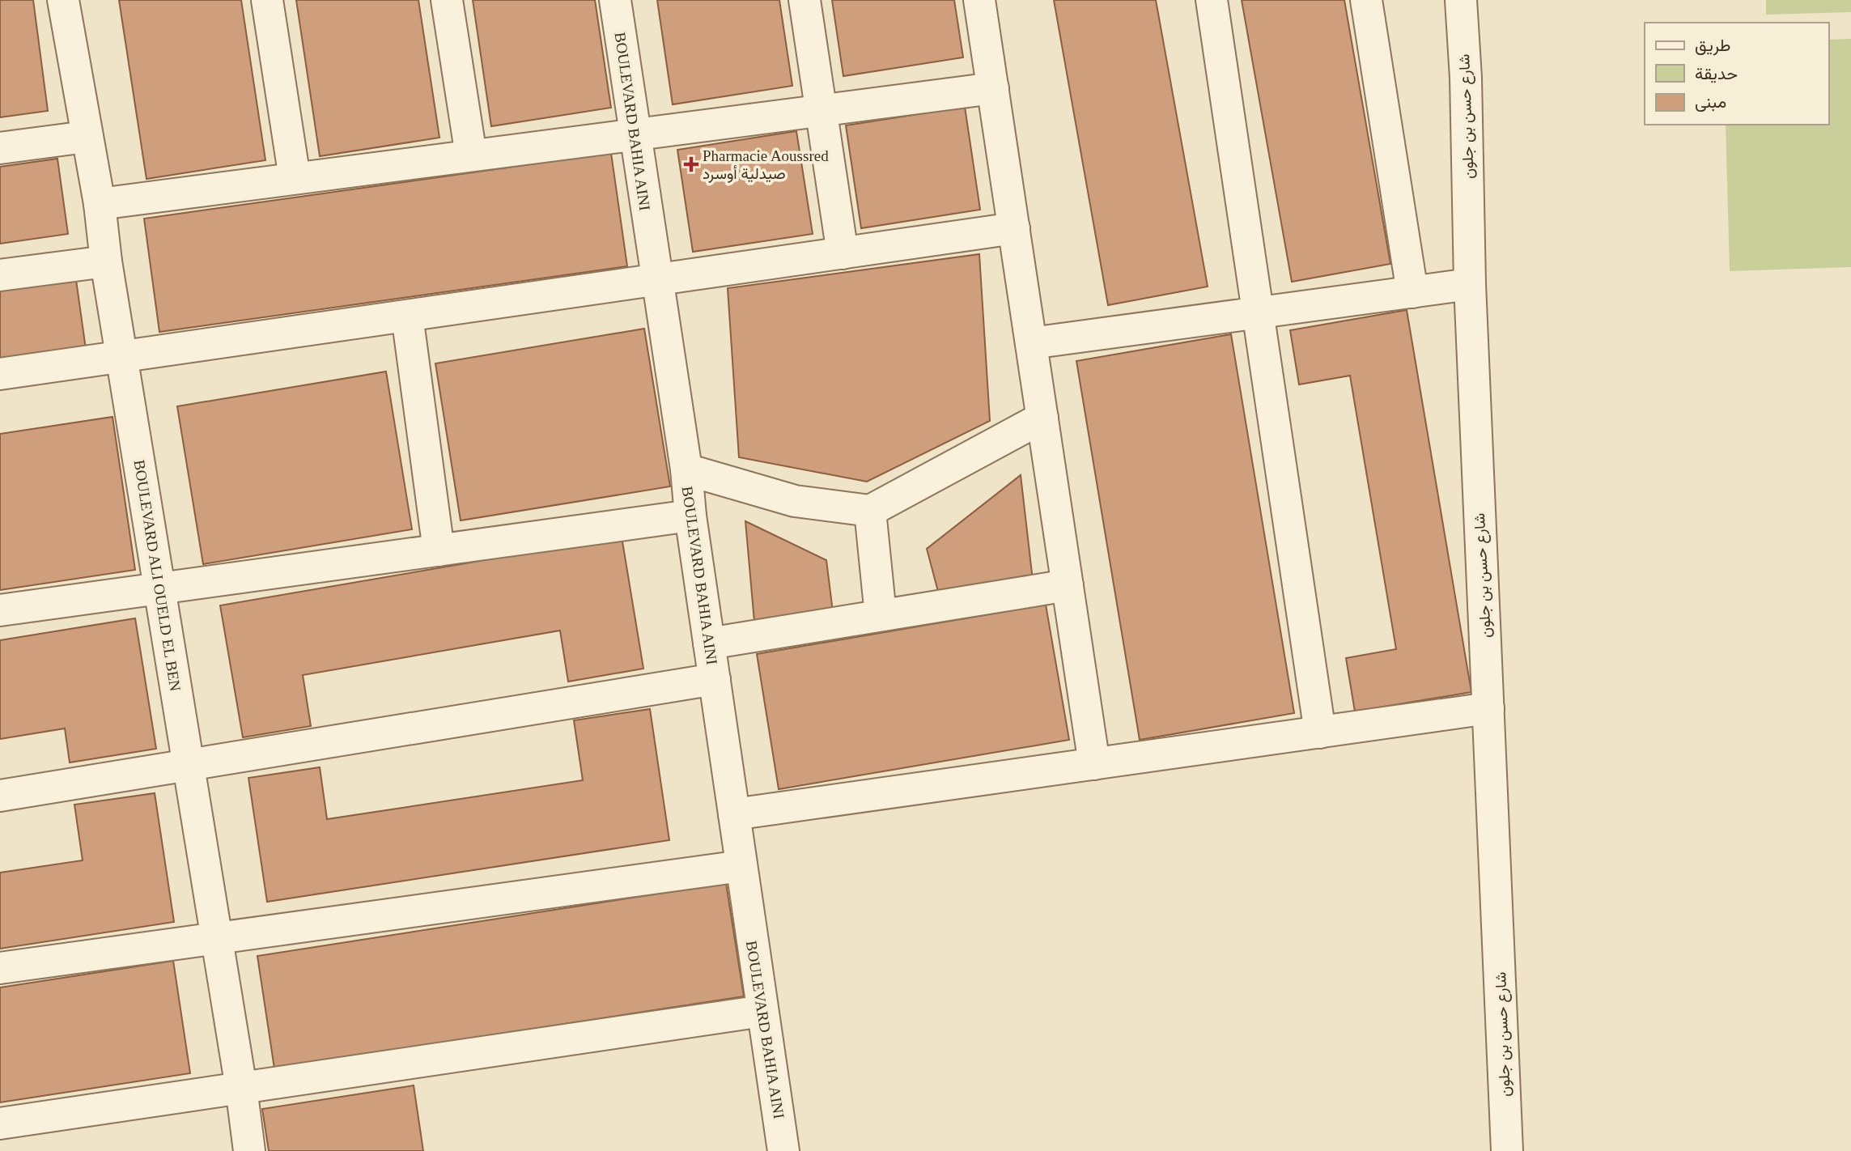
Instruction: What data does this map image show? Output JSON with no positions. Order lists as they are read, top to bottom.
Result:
{
  "streets": {
    "street": ["شارع حسن بن جلون", "BOULEVARD BAHIA AINI", "BOULEVARD ALI OUELD EL BEN"]
  },
  "places": {
    "health": ["Pharmacie Aoussred صيدلية أوسرد"]
  },
  "legend": ["طريق", "حديقة", "مبنى"]
}
